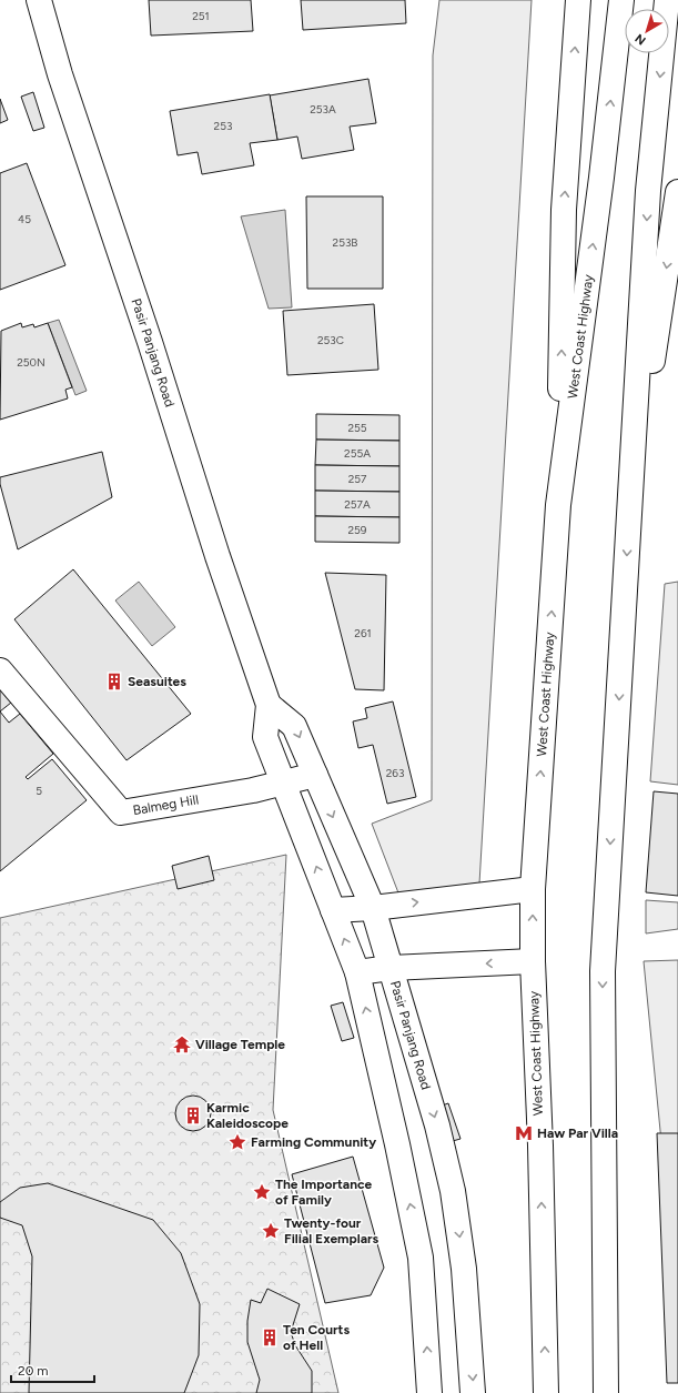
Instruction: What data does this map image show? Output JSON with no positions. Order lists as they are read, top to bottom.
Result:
{
  "streets": {
    "main road": ["West Coast Highway", "Pasir Panjang Road", "Balmeg Hill"]
  },
  "crossings": [
    ["Pasir Panjang Road", "Balmeg Hill"]
  ],
  "places": {
    "building": ["Seasuites", "Karmic Kaleidoscope", "Ten Courts of Hell"],
    "temple": ["Village Temple"],
    "metro station": ["Haw Par Villa"],
    "place": ["Farming Community", "The Importance of Family", "Twenty-four Filial Exemplars"]
  },
  "house_numbers": [
    "251",
    "253A",
    "253",
    "45",
    "253B",
    "253C",
    "250N",
    "255",
    "255A",
    "257",
    "257A",
    "259",
    "261",
    "263",
    "5"
  ],
  "scale_bar": "20 m",
  "north": "bottom left"
}
